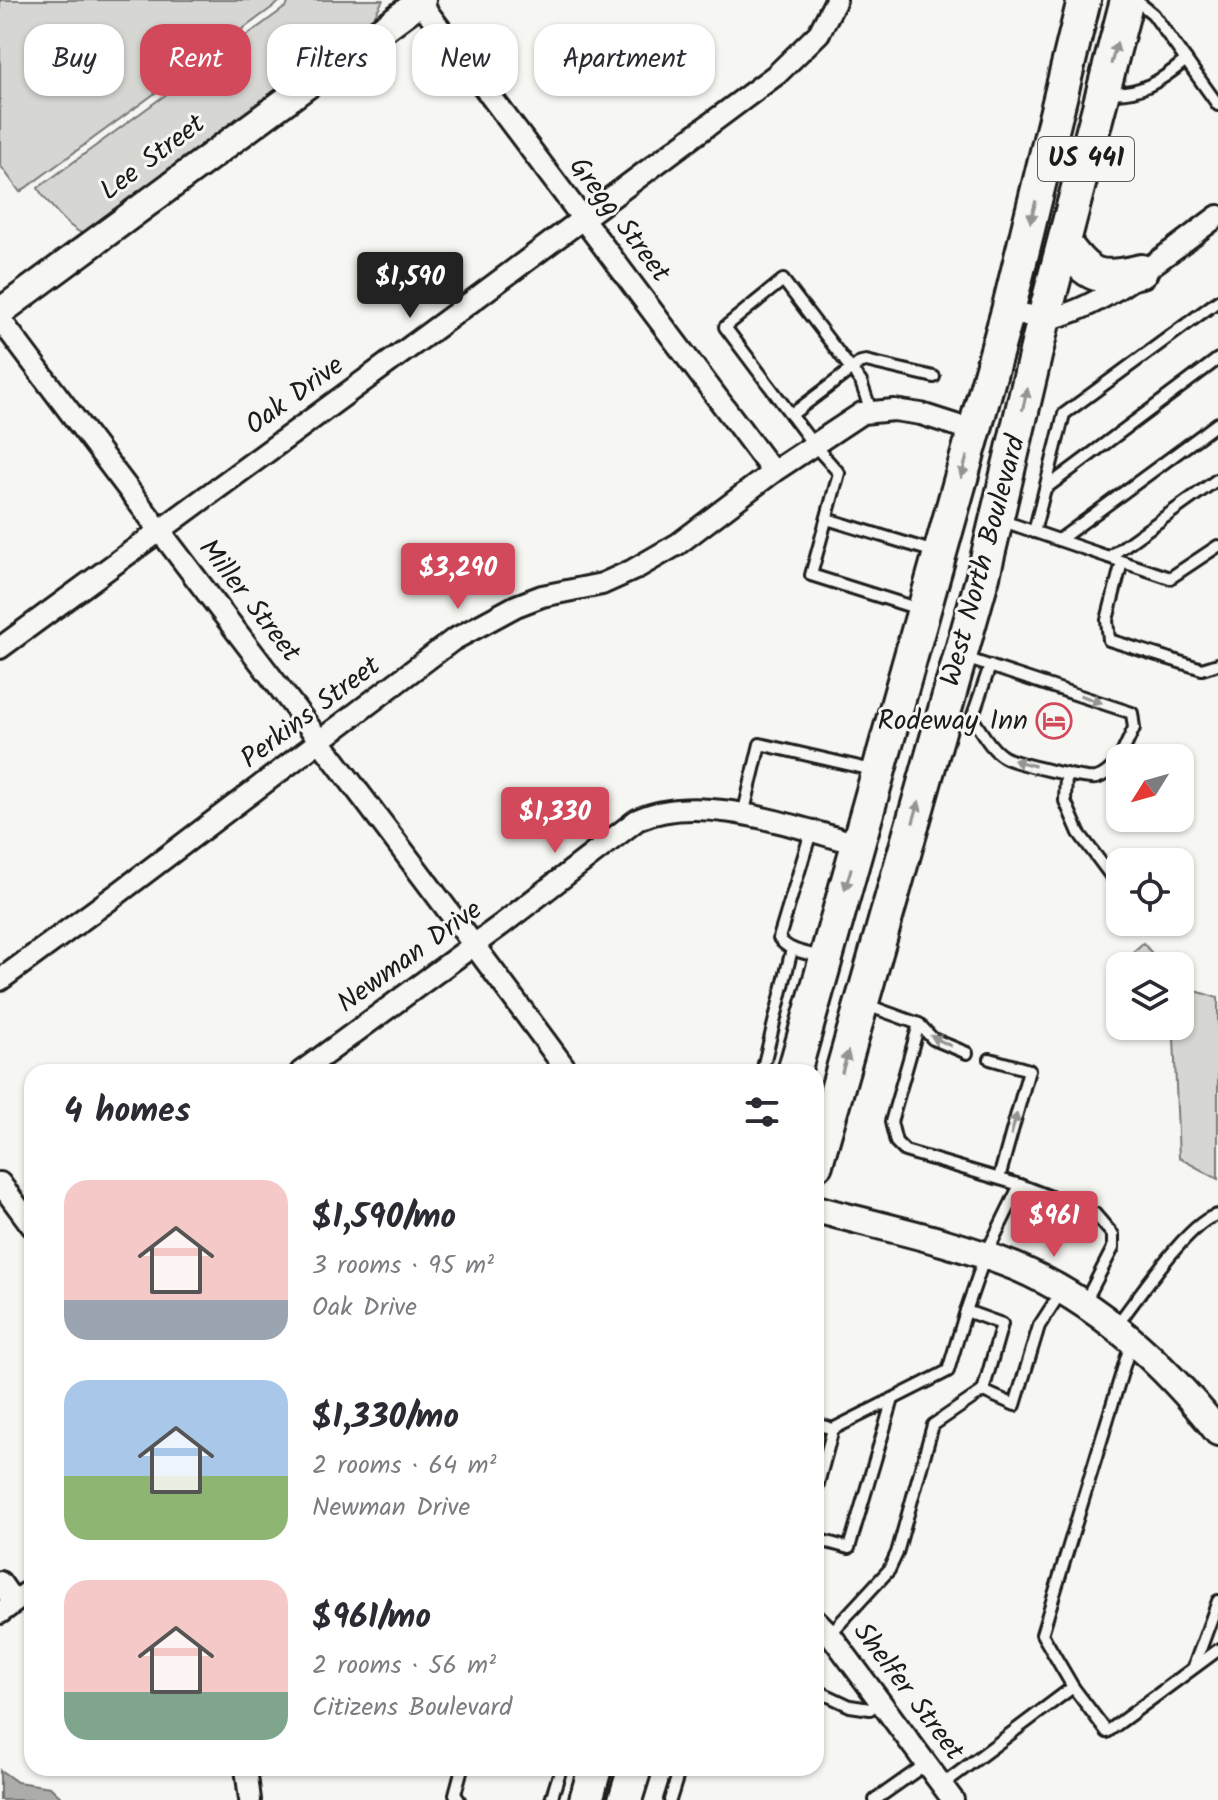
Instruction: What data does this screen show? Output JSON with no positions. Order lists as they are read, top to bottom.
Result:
{
  "streets": {
    "main road": ["US 441", "West North Boulevard"],
    "street": [
      "Lee Street",
      "Gregg Street",
      "Oak Drive",
      "Miller Street",
      "Perkins Street",
      "Newman Drive",
      "Shelfer Street"
    ]
  },
  "crossings": [
    ["Lee Street", "Gregg Street"],
    ["Gregg Street", "Oak Drive"],
    ["Gregg Street", "Perkins Street"],
    ["Oak Drive", "Miller Street"],
    ["West North Boulevard", "Perkins Street"],
    ["West North Boulevard", "Newman Drive"],
    ["Miller Street", "Perkins Street"],
    ["Miller Street", "Newman Drive"]
  ],
  "places": {
    "hotel": ["Rodeway Inn"]
  },
  "north": "bottom left",
  "page": {
    "chip": [
      "Buy",
      "Rent",
      "Filters",
      "New",
      "Apartment"
    ],
    "price": [
      "$1,590",
      "$3,290",
      "$1,330",
      "$961"
    ],
    "heading": "4 homes",
    "list": [
      {
        "name": "$1,590/mo",
        "note": "3 rooms · 95 m² · Oak Drive"
      },
      {
        "name": "$1,330/mo",
        "note": "2 rooms · 64 m² · Newman Drive"
      },
      {
        "name": "$961/mo",
        "note": "2 rooms · 56 m² · Citizens Boulevard"
      }
    ]
  }
}
